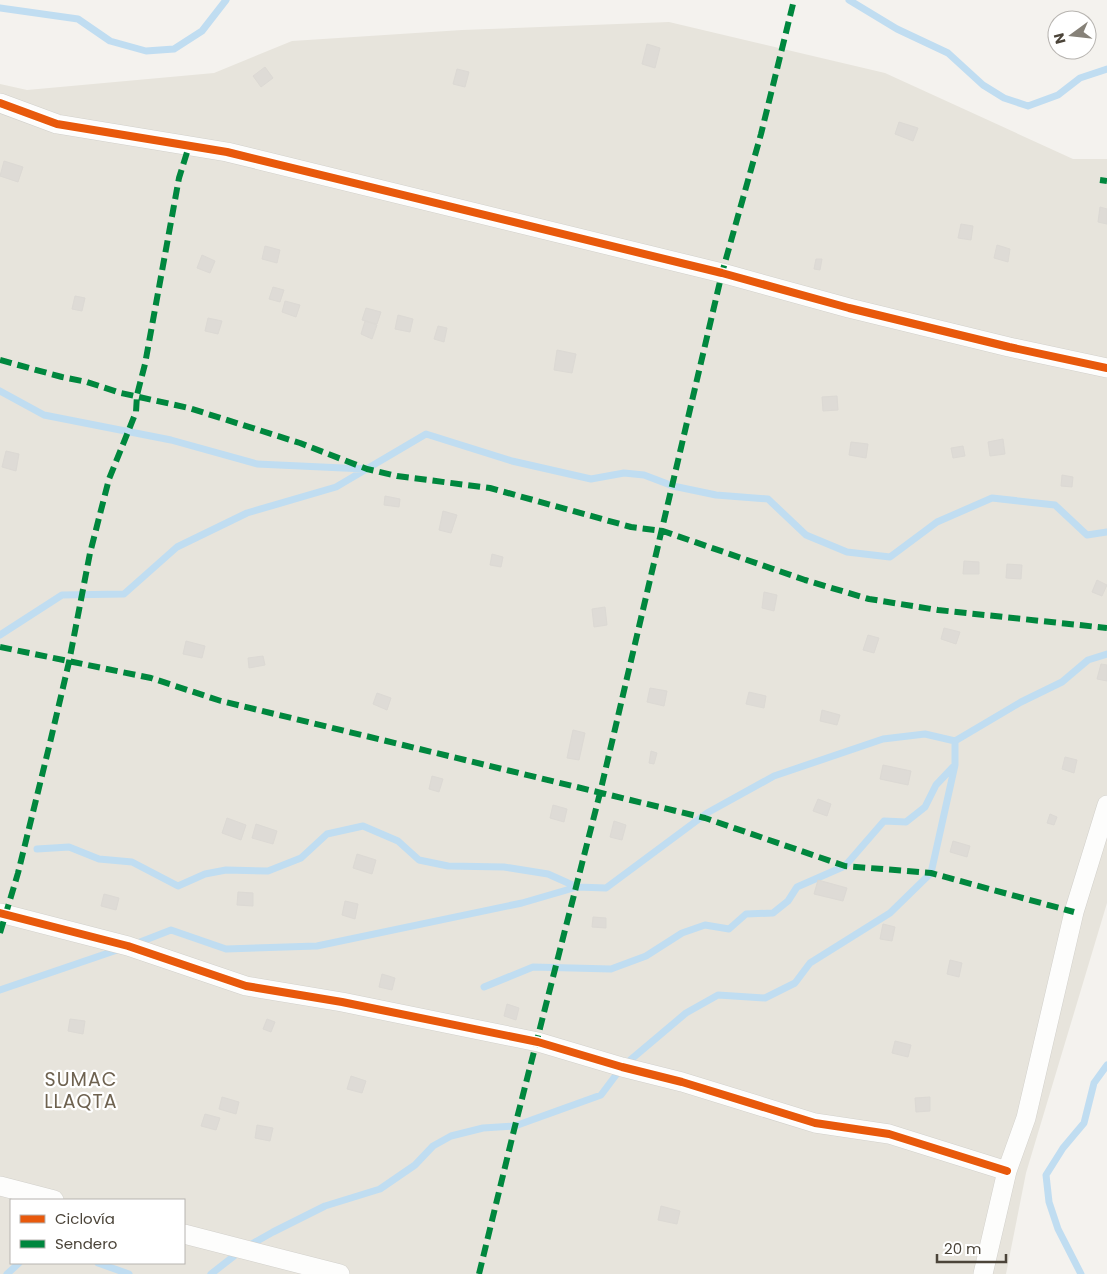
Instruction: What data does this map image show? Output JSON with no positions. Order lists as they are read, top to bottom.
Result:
{
  "districts": ["SUMAC LLAQTA"],
  "legend": ["Ciclovía", "Sendero"],
  "scale_bar": "20 m",
  "north": "left"
}
